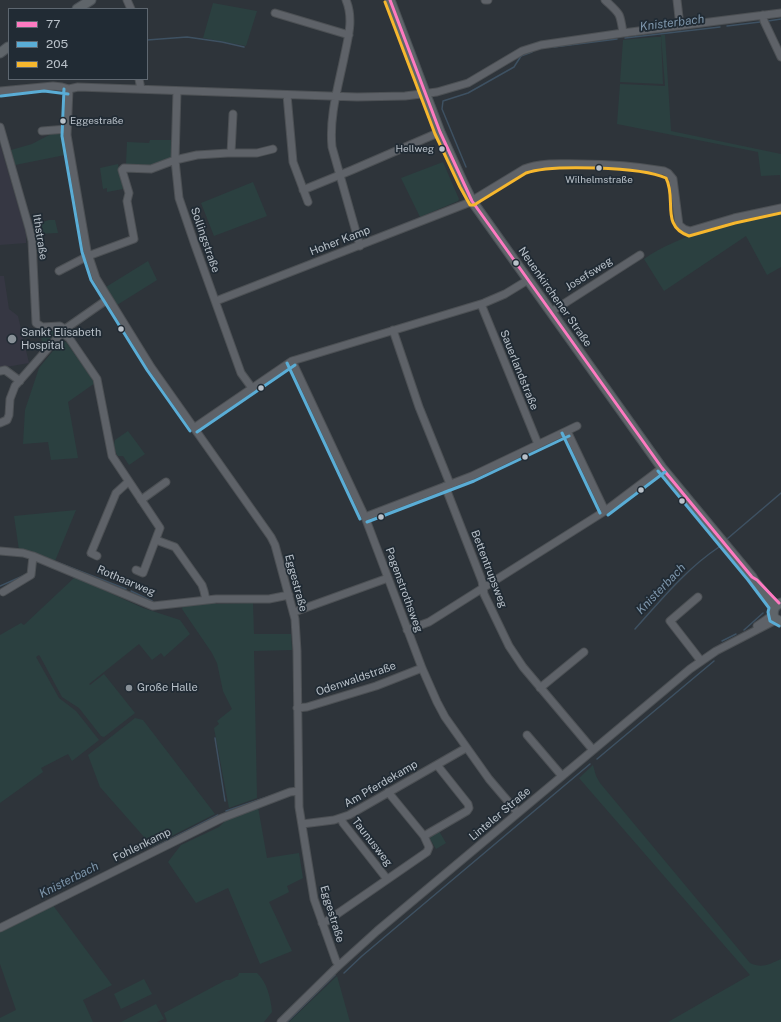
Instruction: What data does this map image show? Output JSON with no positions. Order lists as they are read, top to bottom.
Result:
{
  "streets": {
    "main road": ["Neuenkirchener Straße"],
    "street": [
      "Ithstraße",
      "Sollingstraße",
      "Hoher Kamp",
      "Josefsweg",
      "Sauerlandstraße",
      "Bettentrupsweg",
      "Rothaarweg",
      "Eggestraße",
      "Pagenstrothsweg",
      "Odenwaldstraße",
      "Am Pferdekamp",
      "Linteler Straße",
      "Taunusweg",
      "Fohlenkamp"
    ]
  },
  "crossings": [
    ["Sollingstraße", "Hoher Kamp"],
    ["Hoher Kamp", "Neuenkirchener Straße"],
    ["Josefsweg", "Neuenkirchener Straße"],
    ["Neuenkirchener Straße", "Linteler Straße"],
    ["Bettentrupsweg", "Linteler Straße"],
    ["Rothaarweg", "Eggestraße"],
    ["Eggestraße", "Odenwaldstraße"],
    ["Eggestraße", "Am Pferdekamp"],
    ["Eggestraße", "Linteler Straße"],
    ["Eggestraße", "Fohlenkamp"],
    ["Pagenstrothsweg", "Odenwaldstraße"],
    ["Pagenstrothsweg", "Am Pferdekamp"],
    ["Pagenstrothsweg", "Linteler Straße"],
    ["Am Pferdekamp", "Taunusweg"]
  ],
  "water": ["Knisterbach"],
  "places": [
    "Eggestraße",
    "Hellweg",
    "Wilhelmstraße",
    "Sankt Elisabeth Hospital",
    "Große Halle"
  ],
  "lines": ["transit line 77", "transit line 204", "transit line 205"],
  "legend": ["77", "205", "204"]
}
